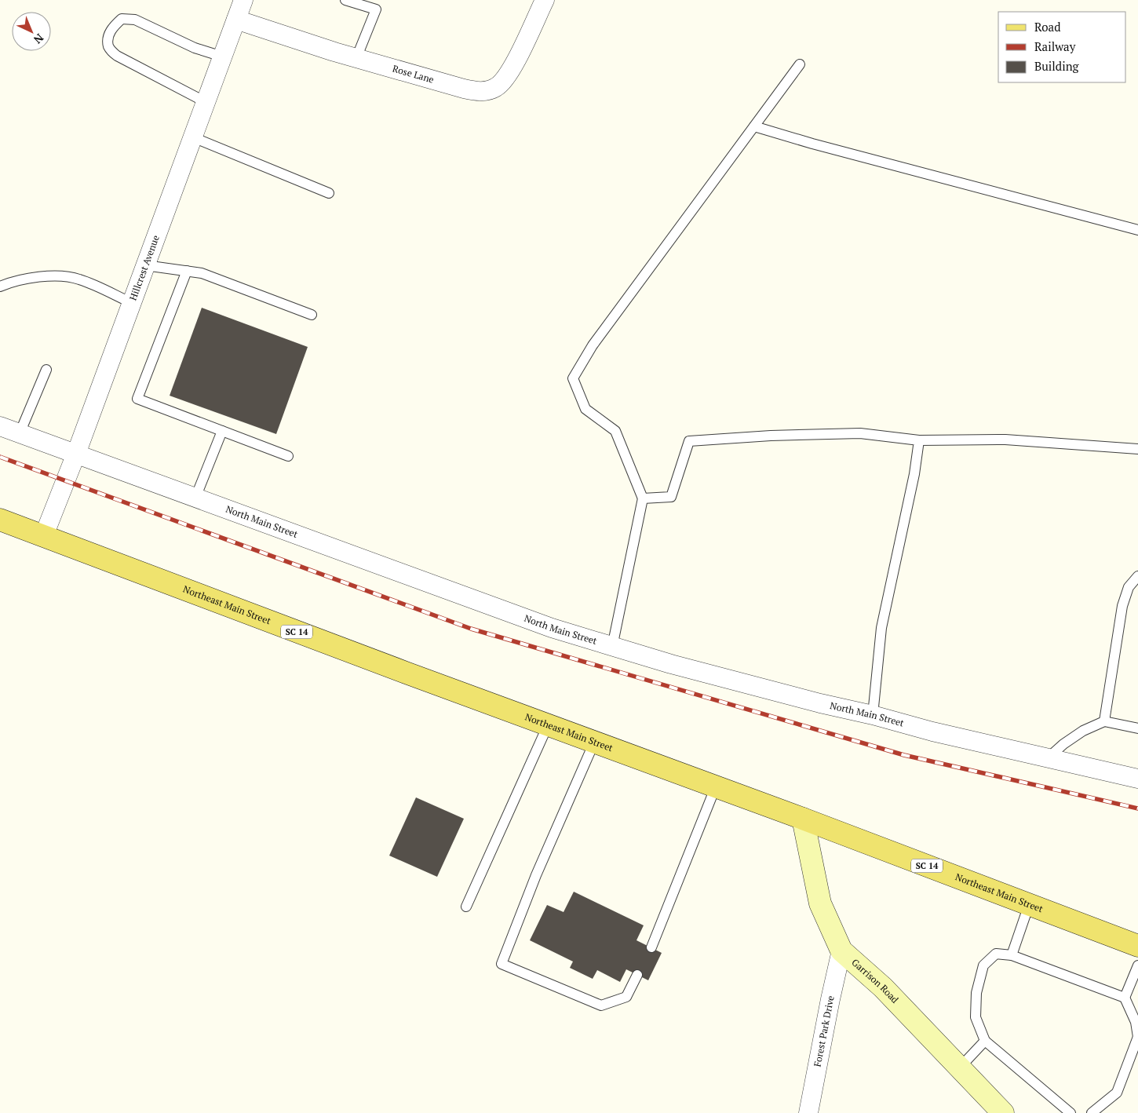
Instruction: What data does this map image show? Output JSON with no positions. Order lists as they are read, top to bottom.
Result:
{
  "streets": {
    "main road": ["Northeast Main Street", "SC 14"],
    "street": [
      "Rose Lane",
      "Hillcrest Avenue",
      "North Main Street",
      "Garrison Road",
      "Forest Park Drive"
    ]
  },
  "crossings": [
    ["Rose Lane", "Hillcrest Avenue"],
    ["Hillcrest Avenue", "North Main Street"],
    ["Hillcrest Avenue", "Northeast Main Street"],
    ["Northeast Main Street", "Garrison Road"],
    ["Garrison Road", "Forest Park Drive"]
  ],
  "legend": ["Road", "Railway", "Building"],
  "north": "bottom right"
}
